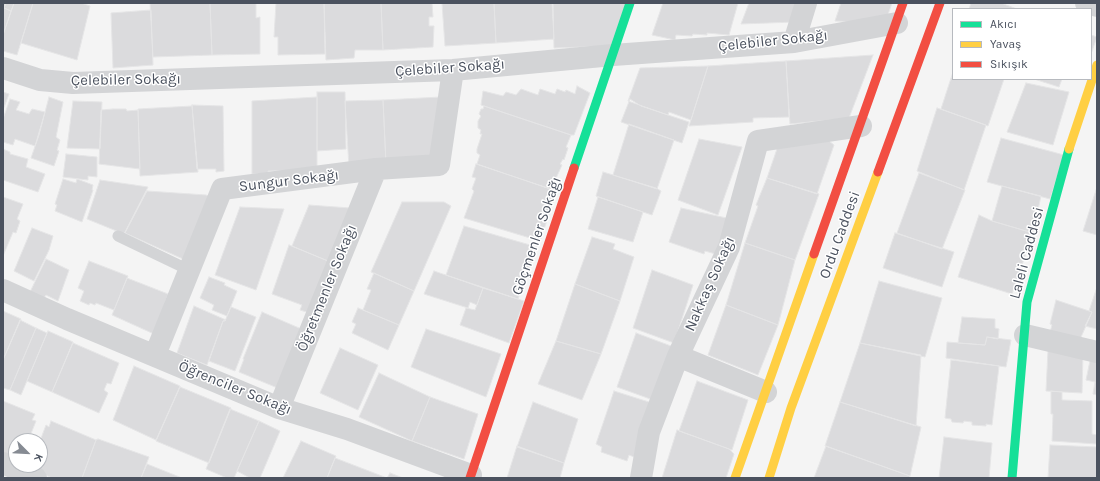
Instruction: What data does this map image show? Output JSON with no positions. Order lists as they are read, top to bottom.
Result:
{
  "streets": {
    "main road": ["Ordu Caddesi", "Göçmenler Sokağı", "Laleli Caddesi"],
    "street": [
      "Çelebiler Sokağı",
      "Sungur Sokağı",
      "Nakkaş Sokağı",
      "Öğretmenler Sokağı",
      "Öğrenciler Sokağı"
    ]
  },
  "crossings": [
    ["Çelebiler Sokağı", "Sungur Sokağı"],
    ["Çelebiler Sokağı", "Ordu Caddesi"],
    ["Çelebiler Sokağı", "Göçmenler Sokağı"],
    ["Sungur Sokağı", "Öğretmenler Sokağı"],
    ["Sungur Sokağı", "Öğrenciler Sokağı"],
    ["Ordu Caddesi", "Nakkaş Sokağı"],
    ["Göçmenler Sokağı", "Öğrenciler Sokağı"],
    ["Öğretmenler Sokağı", "Öğrenciler Sokağı"]
  ],
  "legend": ["Akıcı", "Yavaş", "Sıkışık"],
  "north": "bottom right"
}
